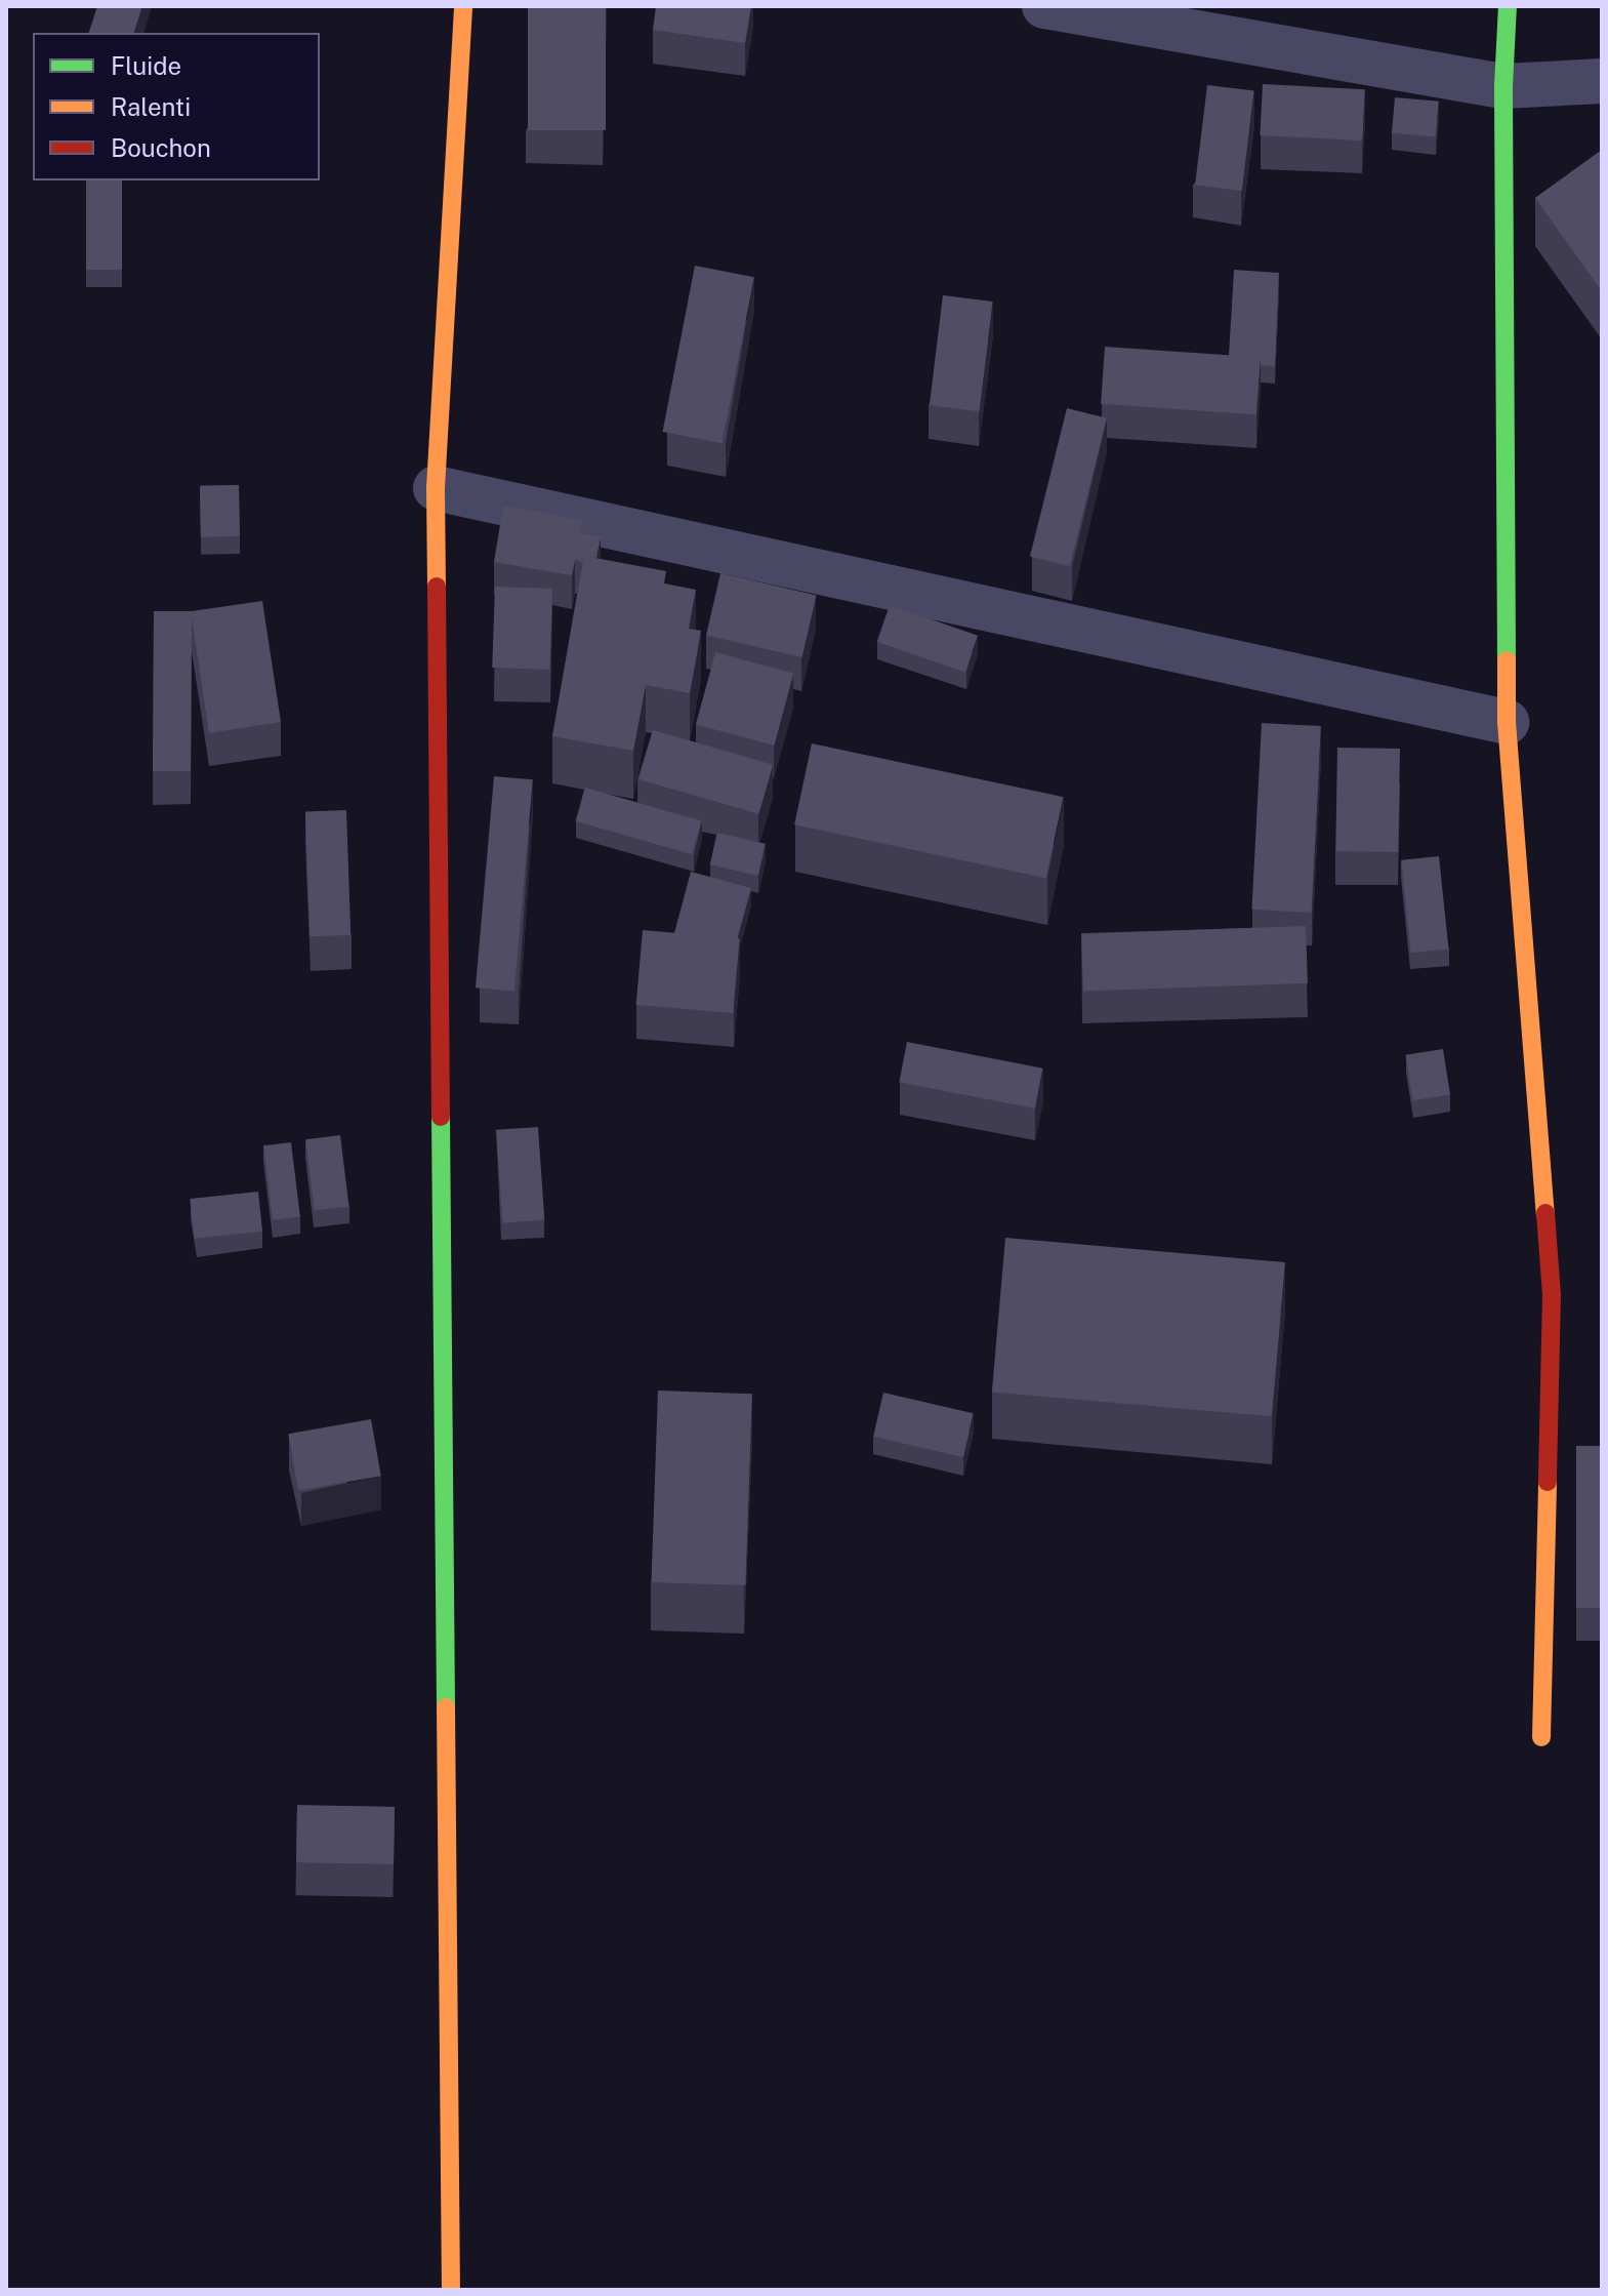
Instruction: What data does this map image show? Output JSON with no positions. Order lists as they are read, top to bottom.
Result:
{
  "legend": ["Fluide", "Ralenti", "Bouchon"]
}
